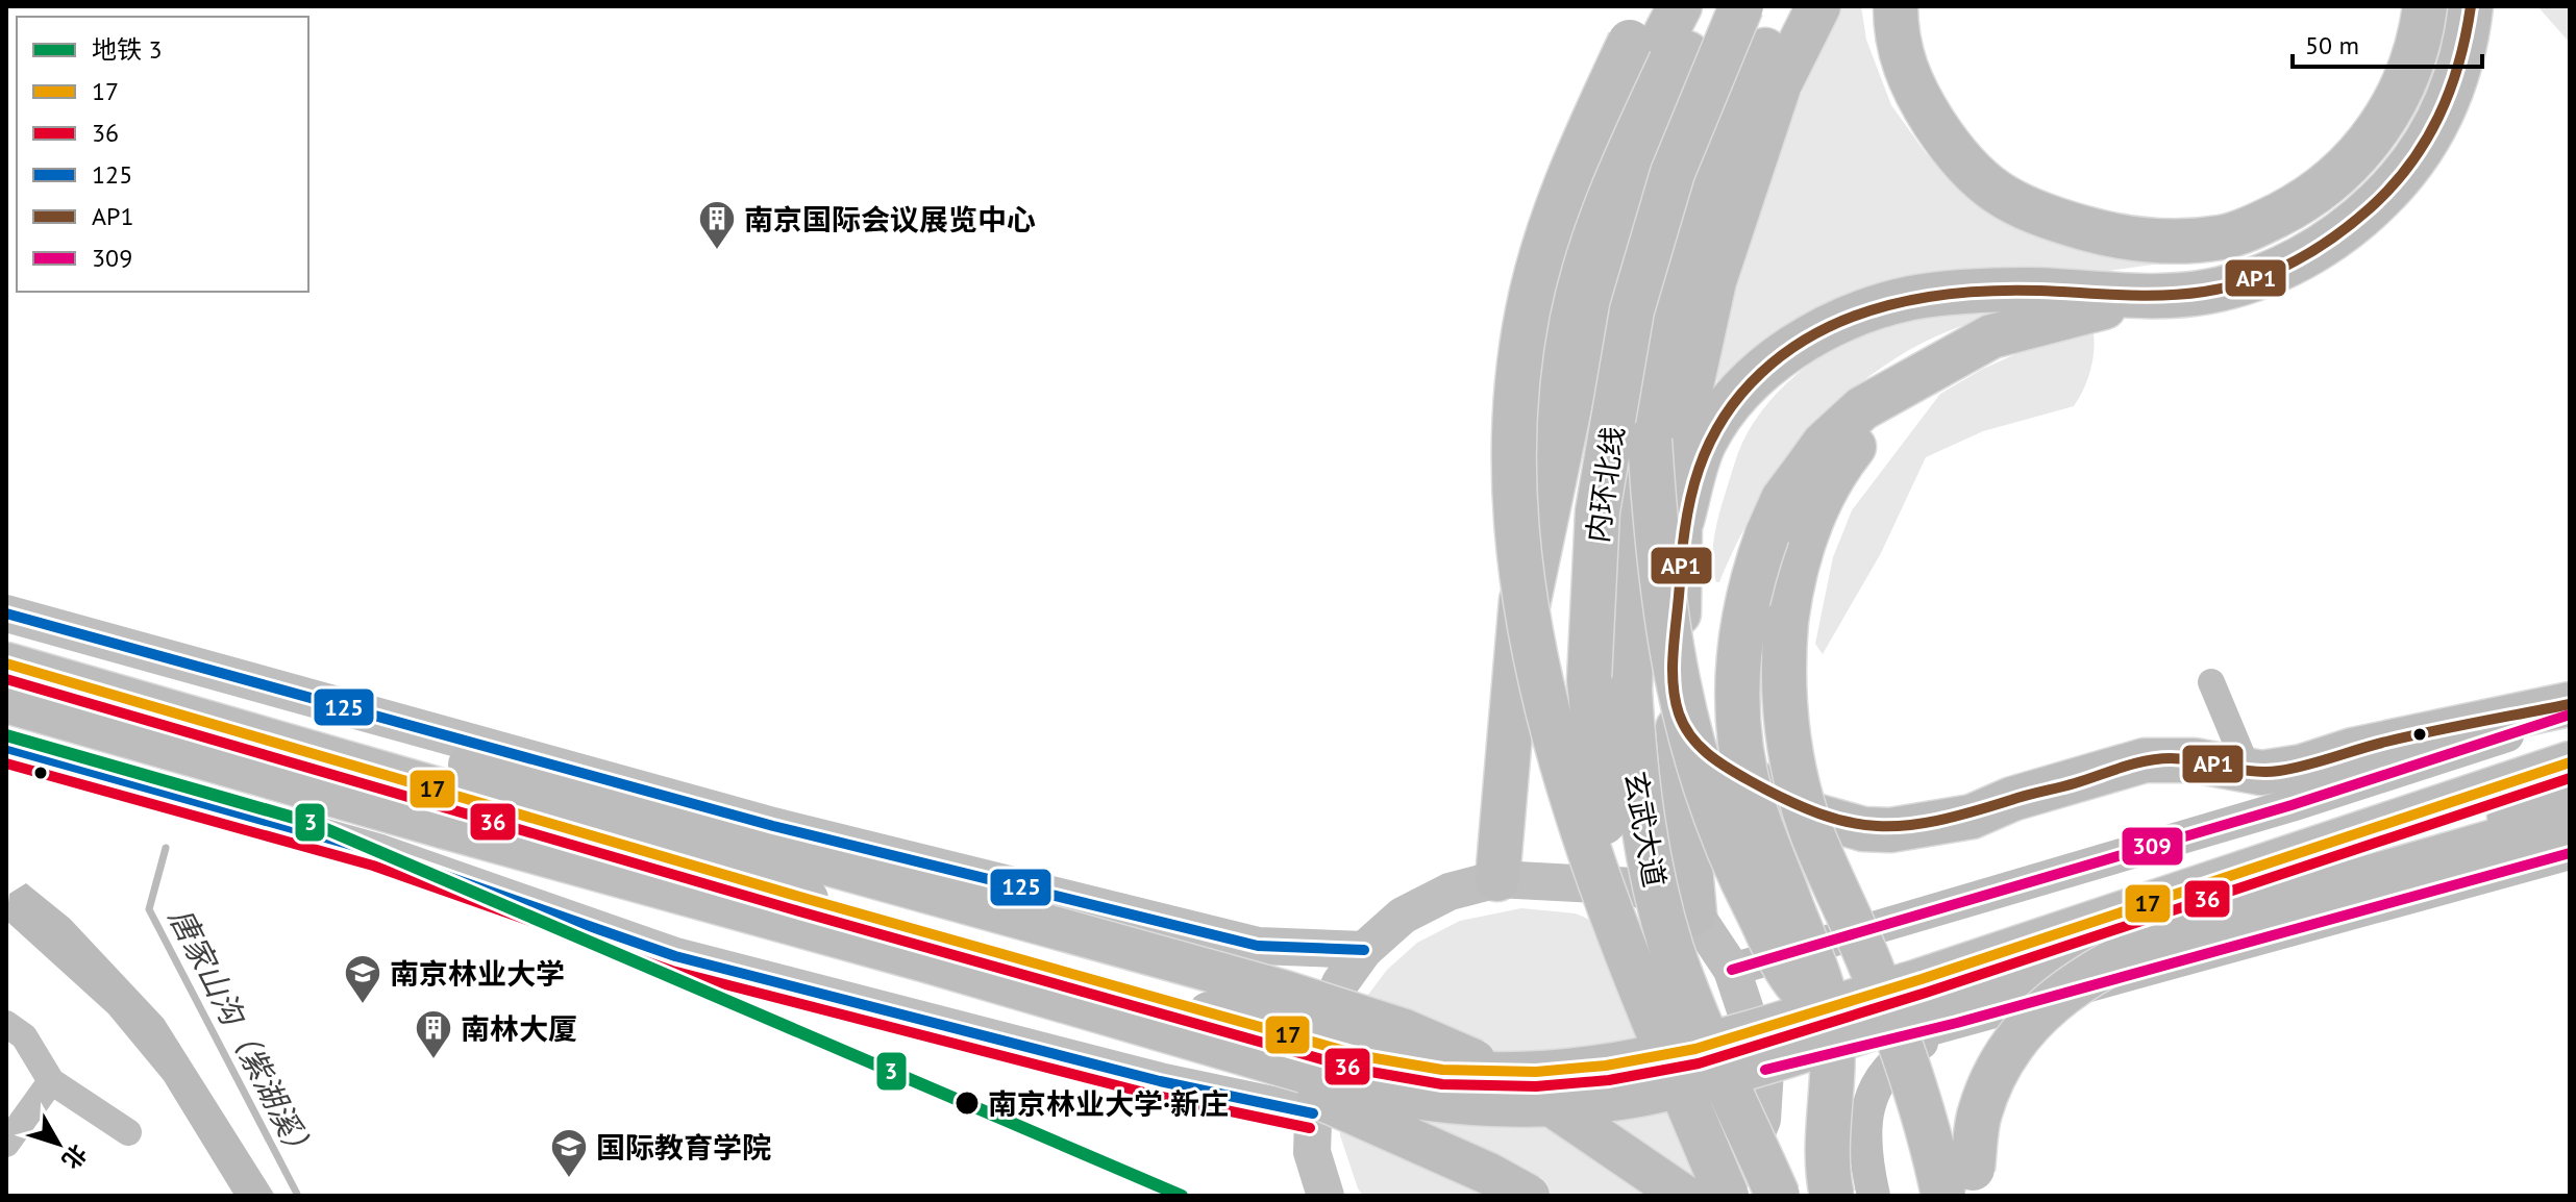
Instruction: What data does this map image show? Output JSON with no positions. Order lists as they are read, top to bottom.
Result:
{
  "streets": {
    "highway": ["内环北线", "玄武大道"]
  },
  "crossings": [
    ["内环北线", "玄武大道"]
  ],
  "water": ["唐家山沟（紫湖溪）"],
  "places": {
    "building": ["南京国际会议展览中心", "南林大厦"],
    "school or university": ["南京林业大学", "国际教育学院"],
    "other": ["南京林业大学·新庄"]
  },
  "lines": [
    "transit line AP1",
    "transit line 125",
    "transit line 17",
    "transit line 36",
    "transit line 309",
    "metro line 3"
  ],
  "legend": [
    "地铁 3",
    "17",
    "36",
    "125",
    "AP1",
    "309"
  ],
  "scale_bar": "50 m",
  "north": "bottom right"
}
